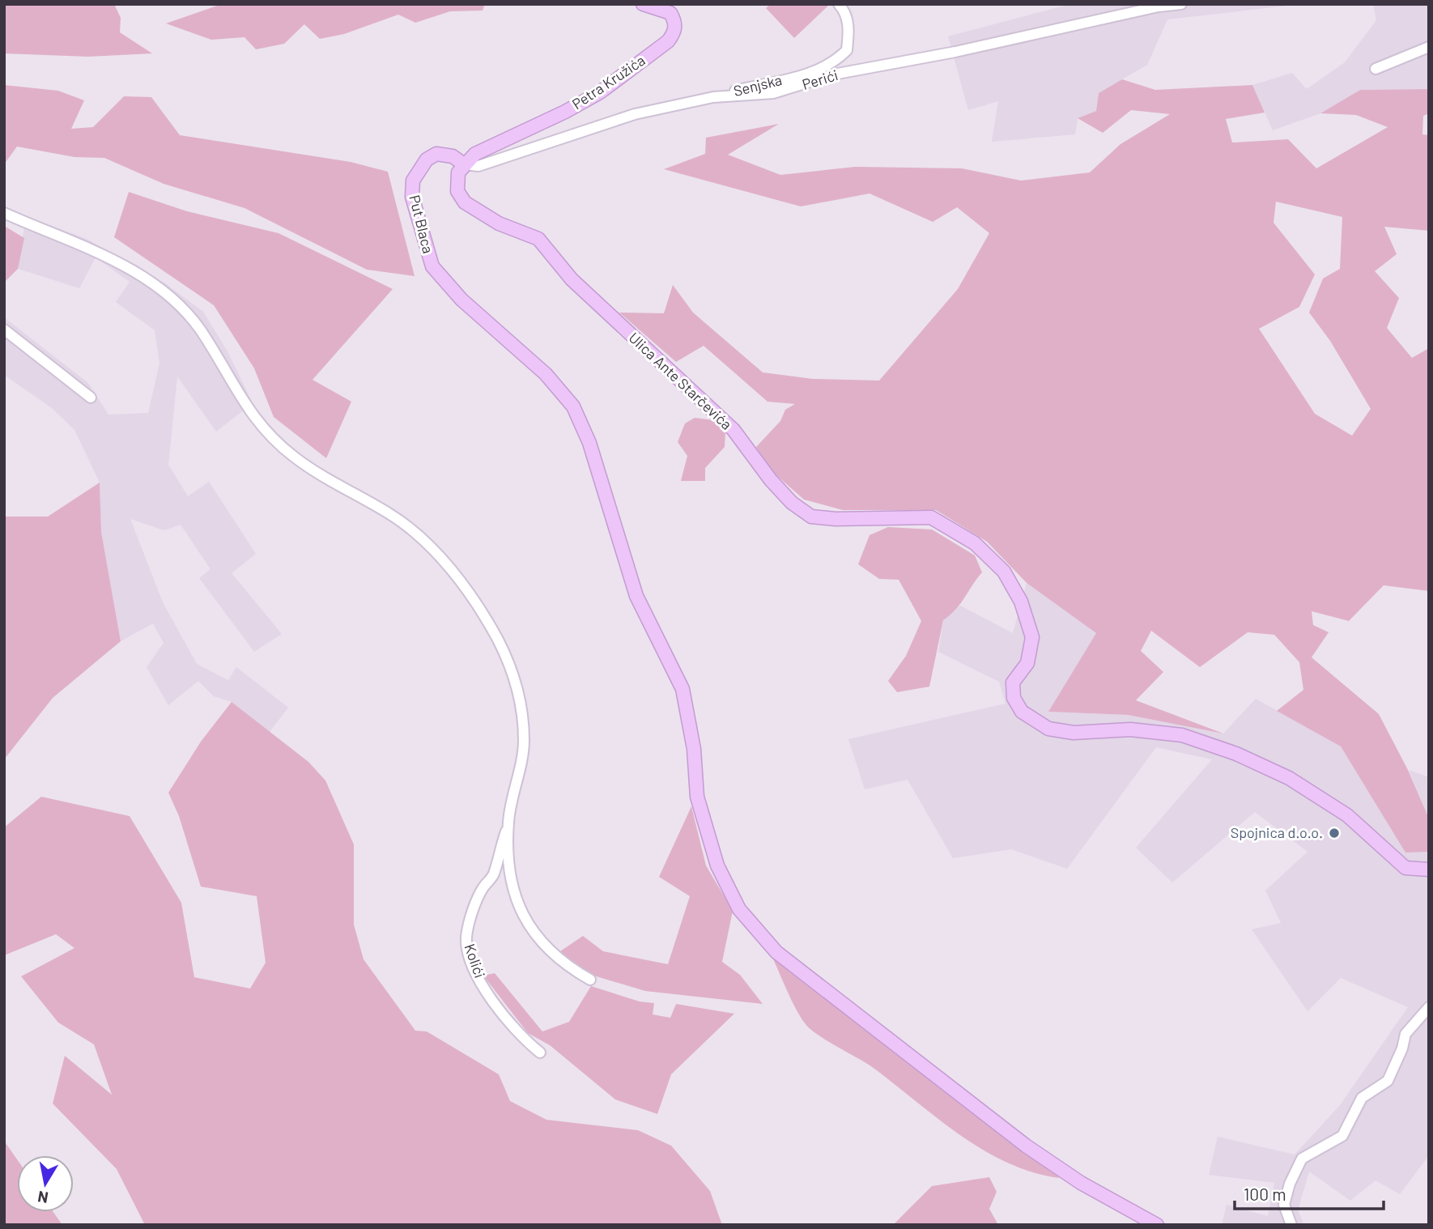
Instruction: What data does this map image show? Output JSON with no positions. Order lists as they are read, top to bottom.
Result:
{
  "streets": {
    "street": [
      "Perići",
      "Petra Kružića",
      "Senjska",
      "Put Blaca",
      "Ulica Ante Starčevića",
      "Kolići"
    ]
  },
  "crossings": [
    ["Perići", "Petra Kružića"],
    ["Perići", "Senjska"],
    ["Perići", "Put Blaca"],
    ["Perići", "Ulica Ante Starčevića"],
    ["Petra Kružića", "Put Blaca"],
    ["Petra Kružića", "Ulica Ante Starčevića"],
    ["Put Blaca", "Ulica Ante Starčevića"]
  ],
  "places": ["Spojnica d.o.o."],
  "scale_bar": "100 m",
  "north": "bottom"
}
